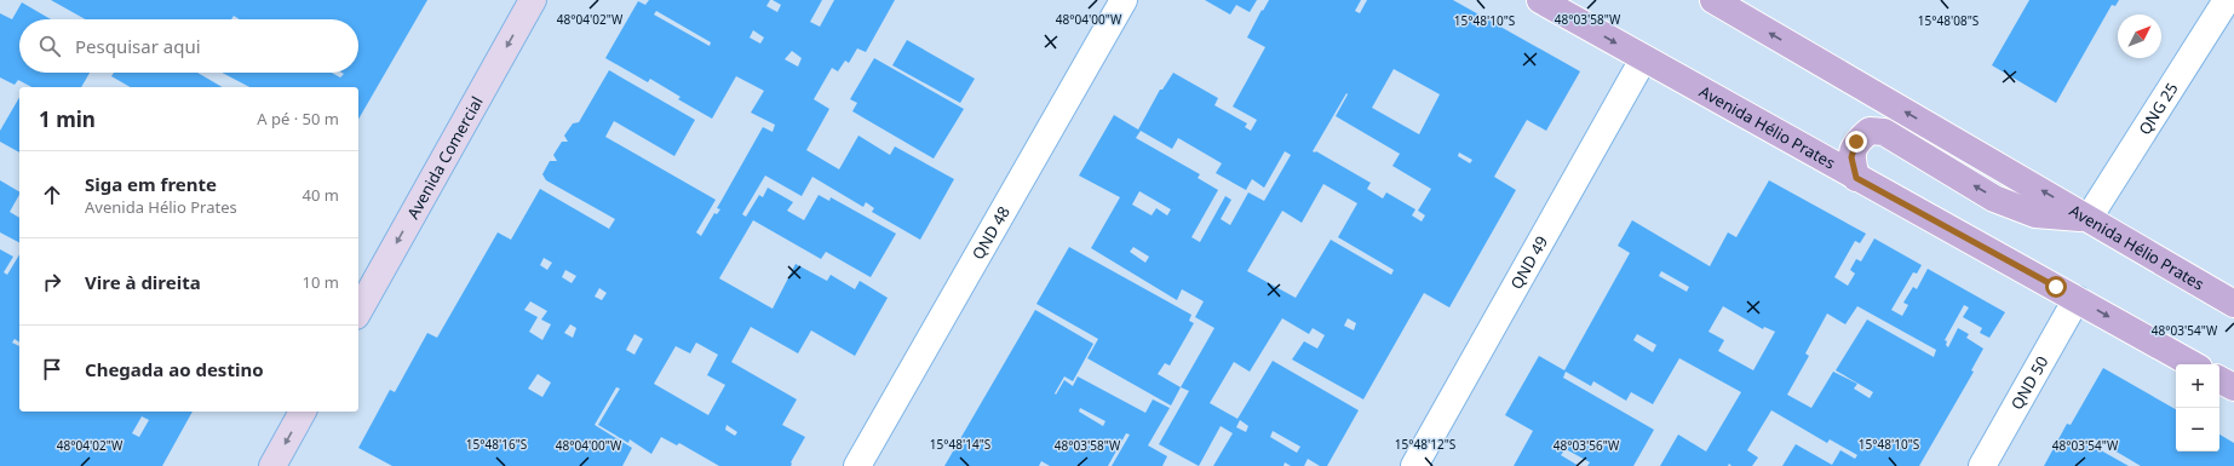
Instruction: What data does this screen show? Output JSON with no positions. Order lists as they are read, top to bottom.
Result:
{
  "streets": {
    "main road": ["Avenida Hélio Prates", "Avenida Comercial"],
    "street": [
      "QNG 25",
      "QND 48",
      "QND 49",
      "QND 50"
    ]
  },
  "crossings": [
    ["QNG 25", "Avenida Hélio Prates"],
    ["Avenida Hélio Prates", "QND 49"],
    ["Avenida Hélio Prates", "QND 50"]
  ],
  "one_way": ["Avenida Comercial"],
  "north": "top right",
  "page": {
    "search": "Pesquisar aqui",
    "heading": ["1 min", "A pé · 50 m"],
    "list": [
      ["Siga em frente", "Avenida Hélio Prates", "40 m"],
      ["Vire à direita", "10 m"],
      "Chegada ao destino"
    ],
    "map_buttons": ["+", "−"]
  },
  "coordinates": [
    "48°04'00\"W",
    "48°03'58\"W",
    "48°04'02\"W",
    "15°48'10\"S",
    "15°48'08\"S",
    "48°03'54\"W",
    "15°48'16\"S",
    "15°48'14\"S",
    "15°48'12\"S",
    "48°03'56\"W"
  ]
}
